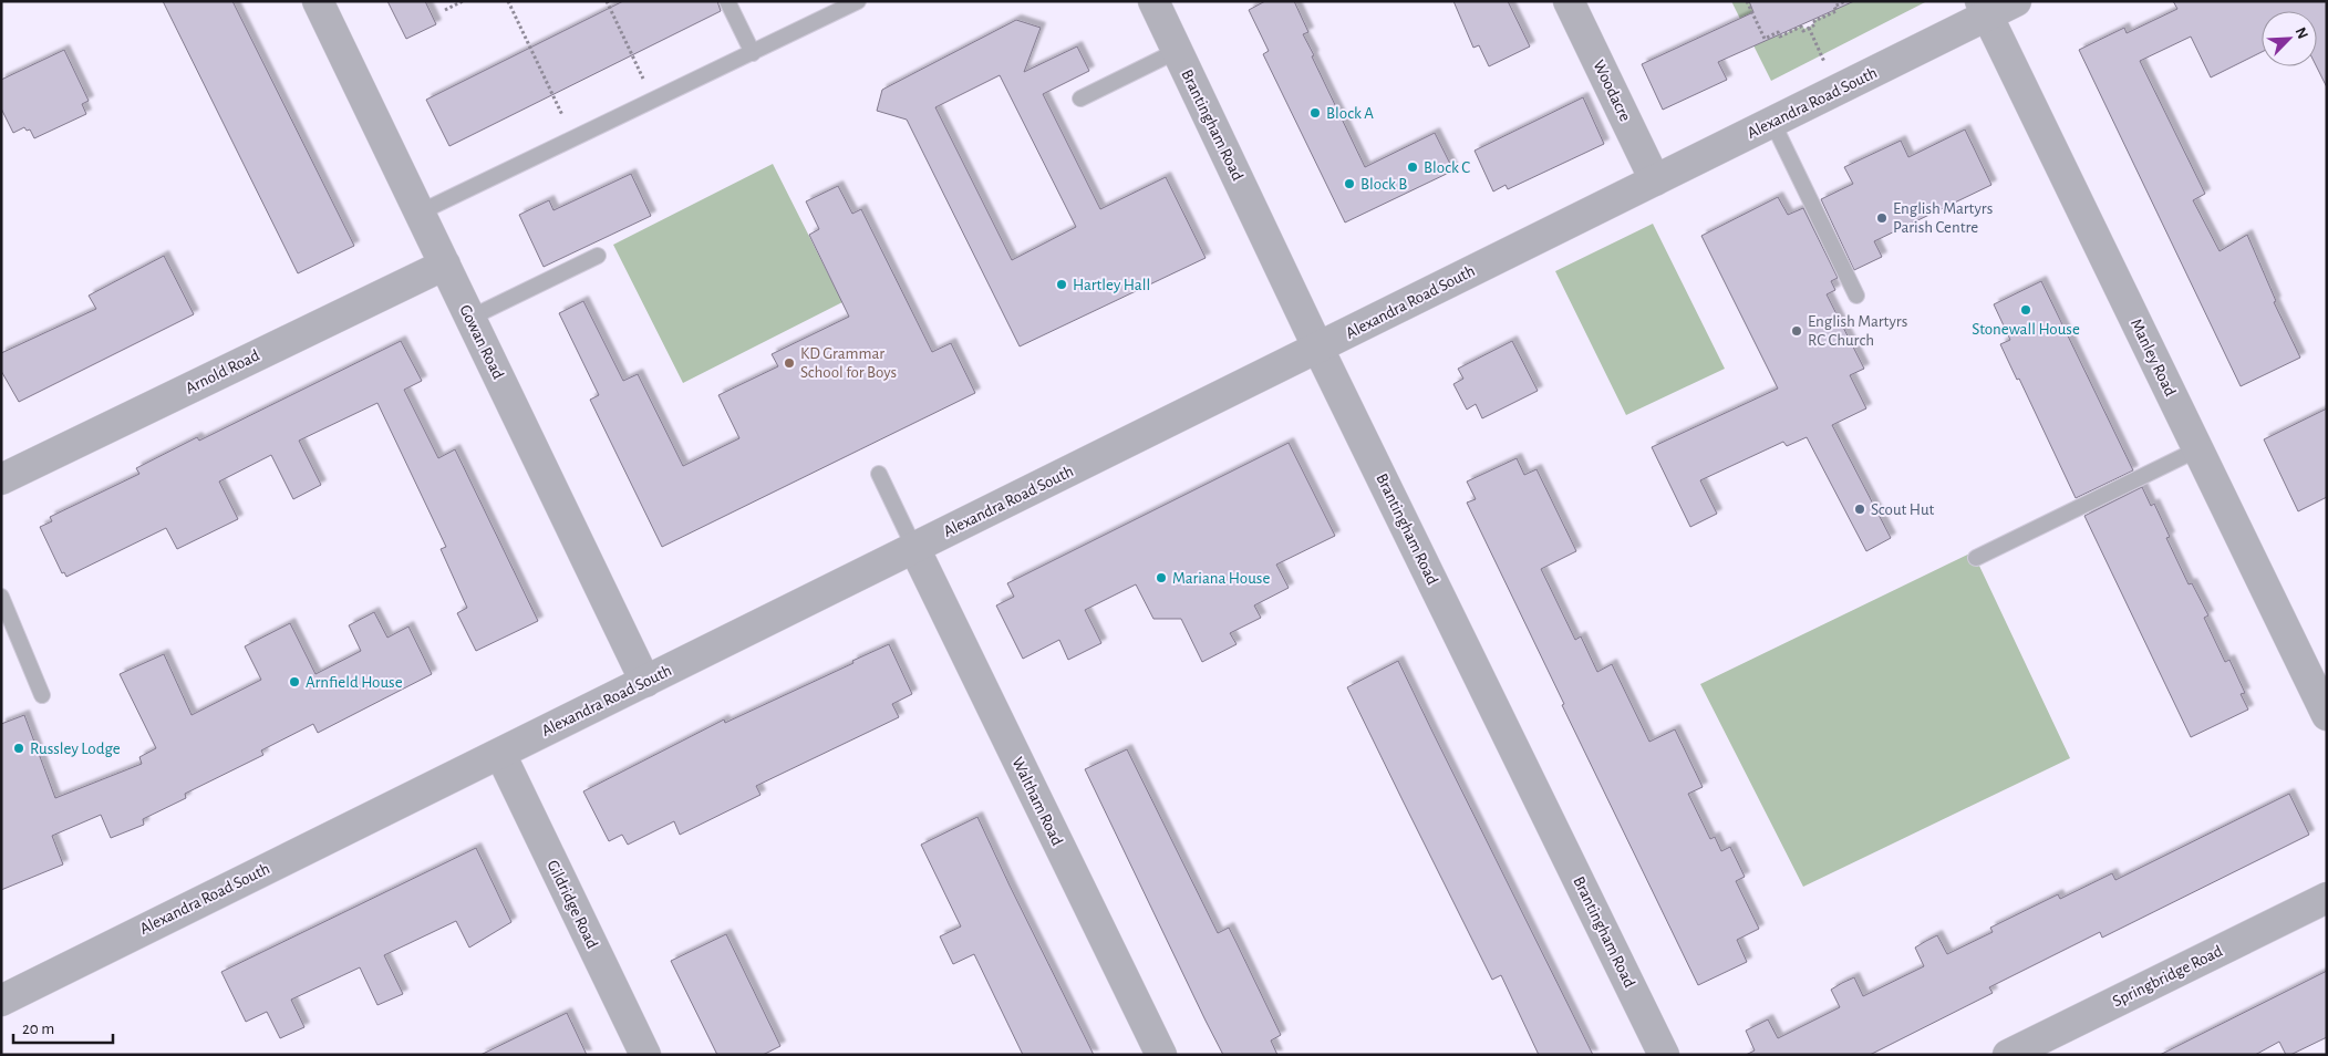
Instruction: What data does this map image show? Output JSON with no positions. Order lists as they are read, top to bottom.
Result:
{
  "streets": {
    "street": [
      "Woodacre",
      "Alexandra Road South",
      "Brantingham Road",
      "Gowan Road",
      "Manley Road",
      "Arnold Road",
      "Waltham Road",
      "Gildridge Road",
      "Springbridge Road"
    ]
  },
  "crossings": [
    ["Woodacre", "Alexandra Road South"],
    ["Alexandra Road South", "Brantingham Road"],
    ["Alexandra Road South", "Gowan Road"],
    ["Alexandra Road South", "Manley Road"],
    ["Alexandra Road South", "Waltham Road"],
    ["Alexandra Road South", "Gildridge Road"],
    ["Gowan Road", "Arnold Road"]
  ],
  "places": [
    "Block A",
    "Block C",
    "Block B",
    "English Martyrs Parish Centre",
    "Hartley Hall",
    "Stonewall House",
    "English Martyrs RC Church",
    "KD Grammar School for Boys",
    "Scout Hut",
    "Mariana House",
    "Arnfield House",
    "Russley Lodge"
  ],
  "scale_bar": "20 m",
  "north": "top right"
}
